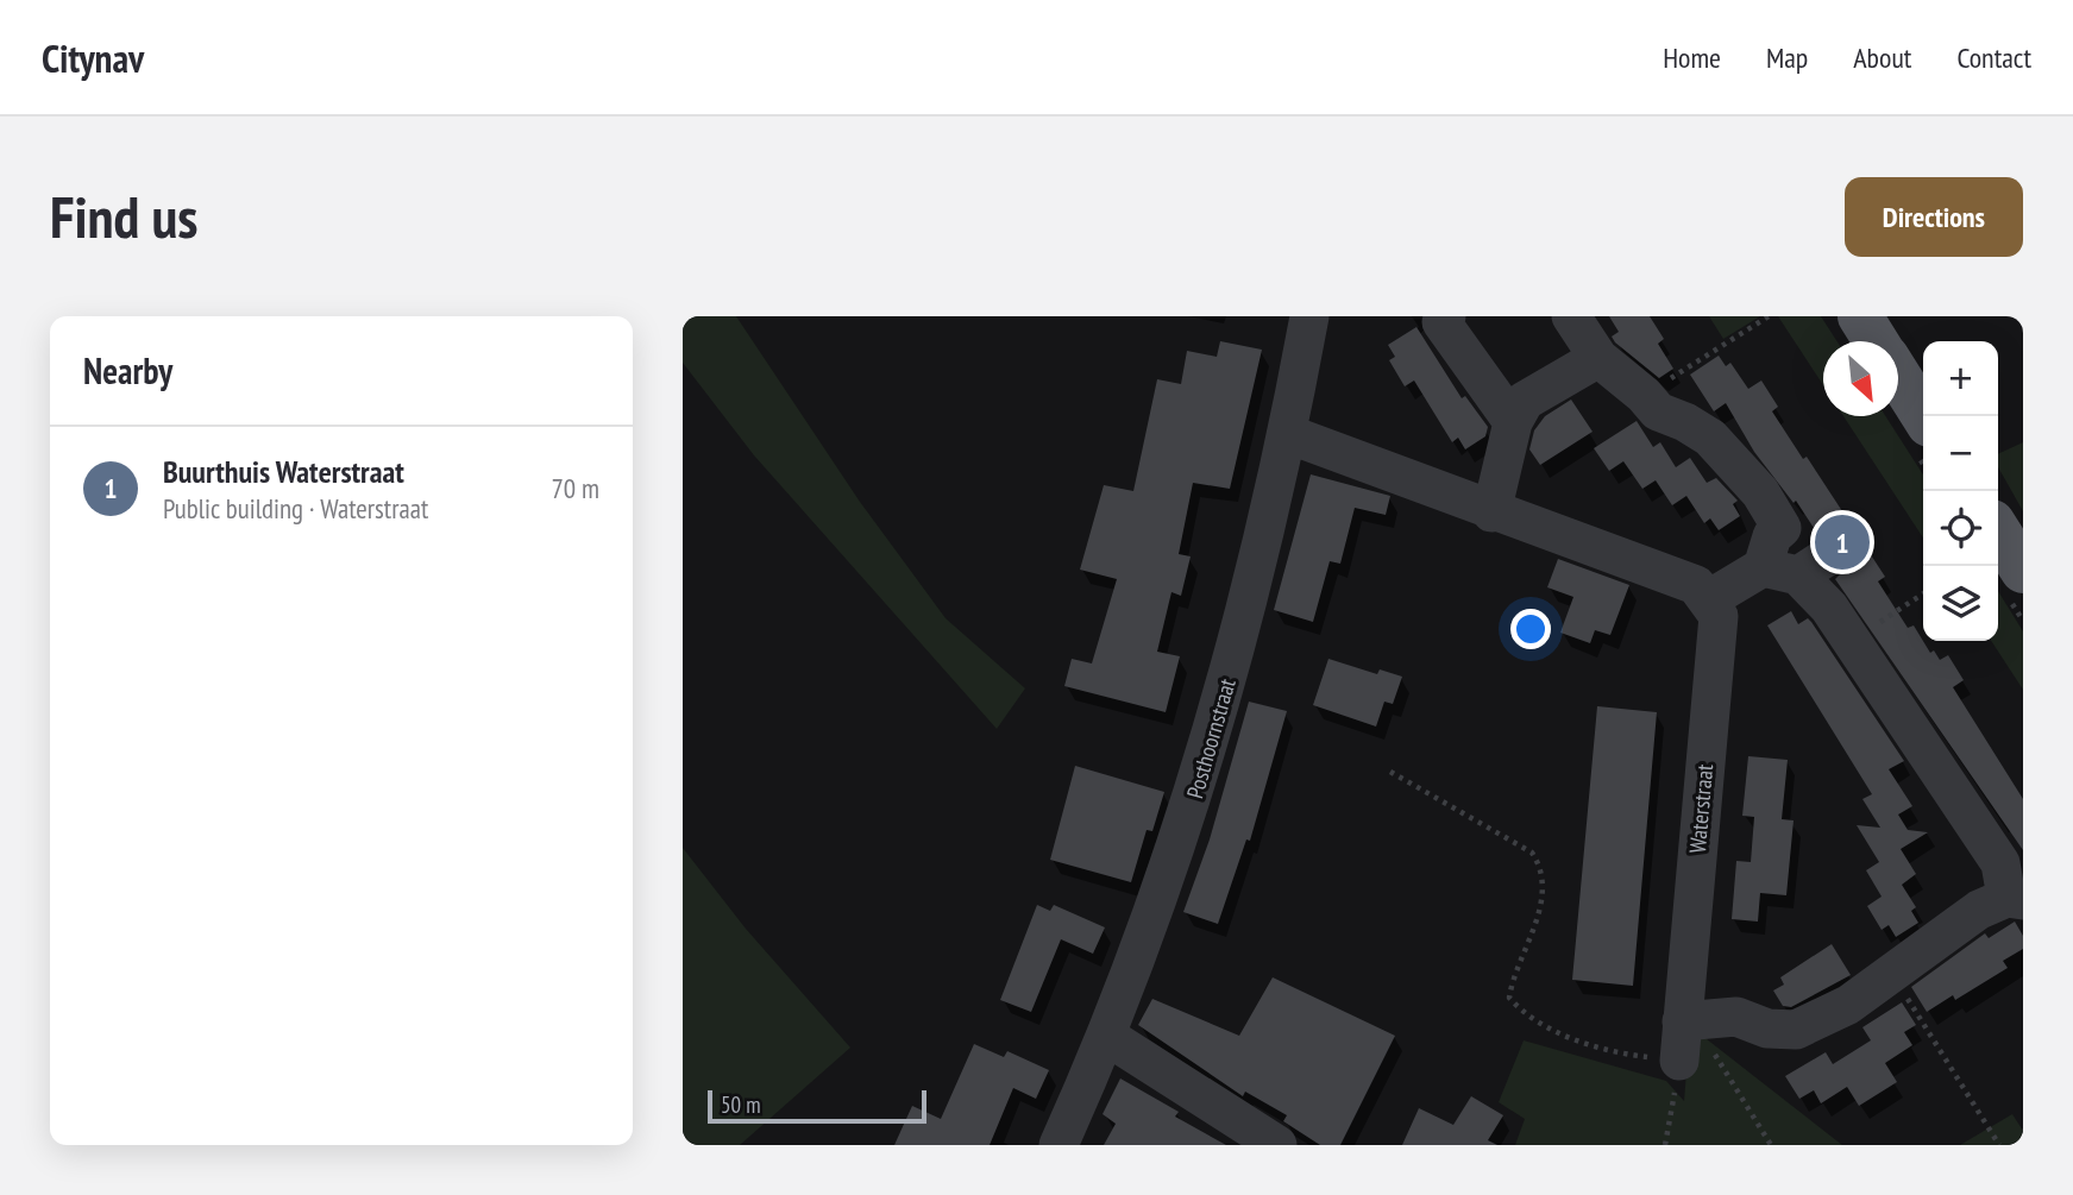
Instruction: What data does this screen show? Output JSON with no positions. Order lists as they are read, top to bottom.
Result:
{
  "streets": {
    "street": ["Posthoornstraat", "Waterstraat"]
  },
  "scale_bar": "50 m",
  "north": "bottom right",
  "page": {
    "header": "Citynav",
    "nav": [
      "Home",
      "Map",
      "About",
      "Contact"
    ],
    "buttons": "Directions",
    "title": "Find us",
    "heading": "Nearby",
    "map_buttons": ["+", "−"],
    "list": [
      {
        "mark": "1",
        "name": "Buurthuis Waterstraat",
        "note": "Public building · Waterstraat",
        "value": "70 m"
      }
    ],
    "pins": "1",
    "scale": "50 m"
  }
}
